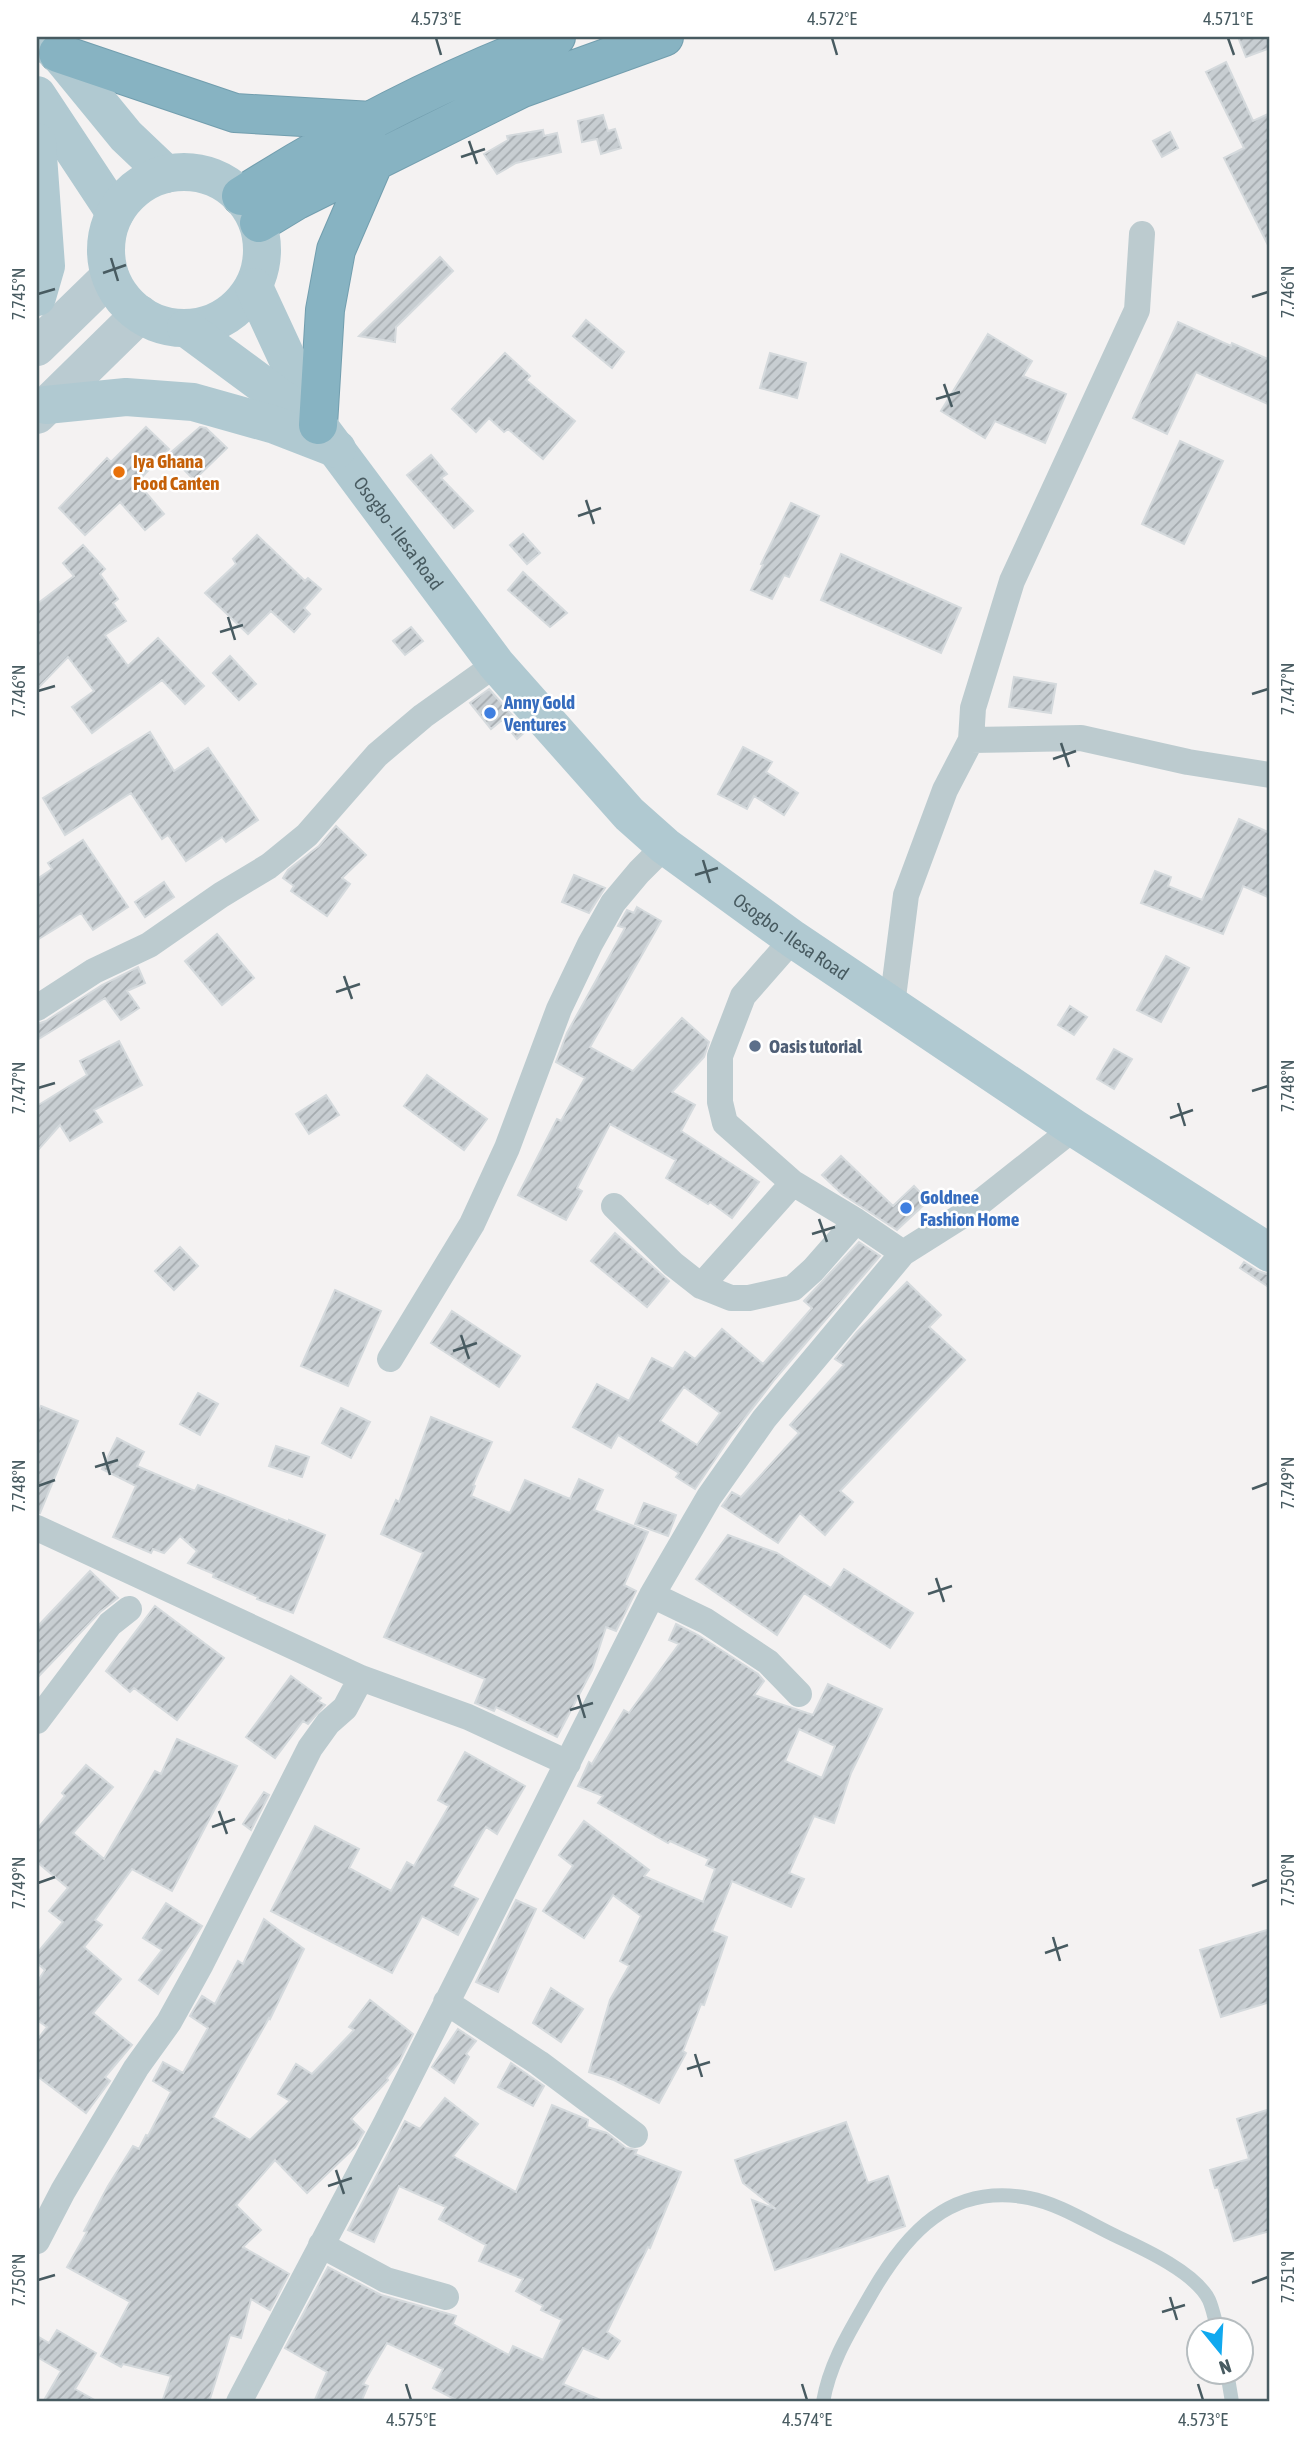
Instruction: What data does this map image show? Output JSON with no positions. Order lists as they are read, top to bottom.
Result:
{
  "streets": {
    "main road": ["Osogbo - Ilesa Road"]
  },
  "places": [
    "Iya Ghana Food Canten",
    "Anny Gold Ventures",
    "Oasis tutorial",
    "Goldnee Fashion Home"
  ],
  "north": "bottom",
  "coordinates": [
    "4.573°E",
    "4.572°E",
    "4.571°E",
    "7.746°N",
    "7.745°N",
    "7.747°N",
    "7.748°N",
    "7.749°N",
    "7.750°N",
    "7.751°N",
    "4.575°E",
    "4.574°E"
  ]
}
